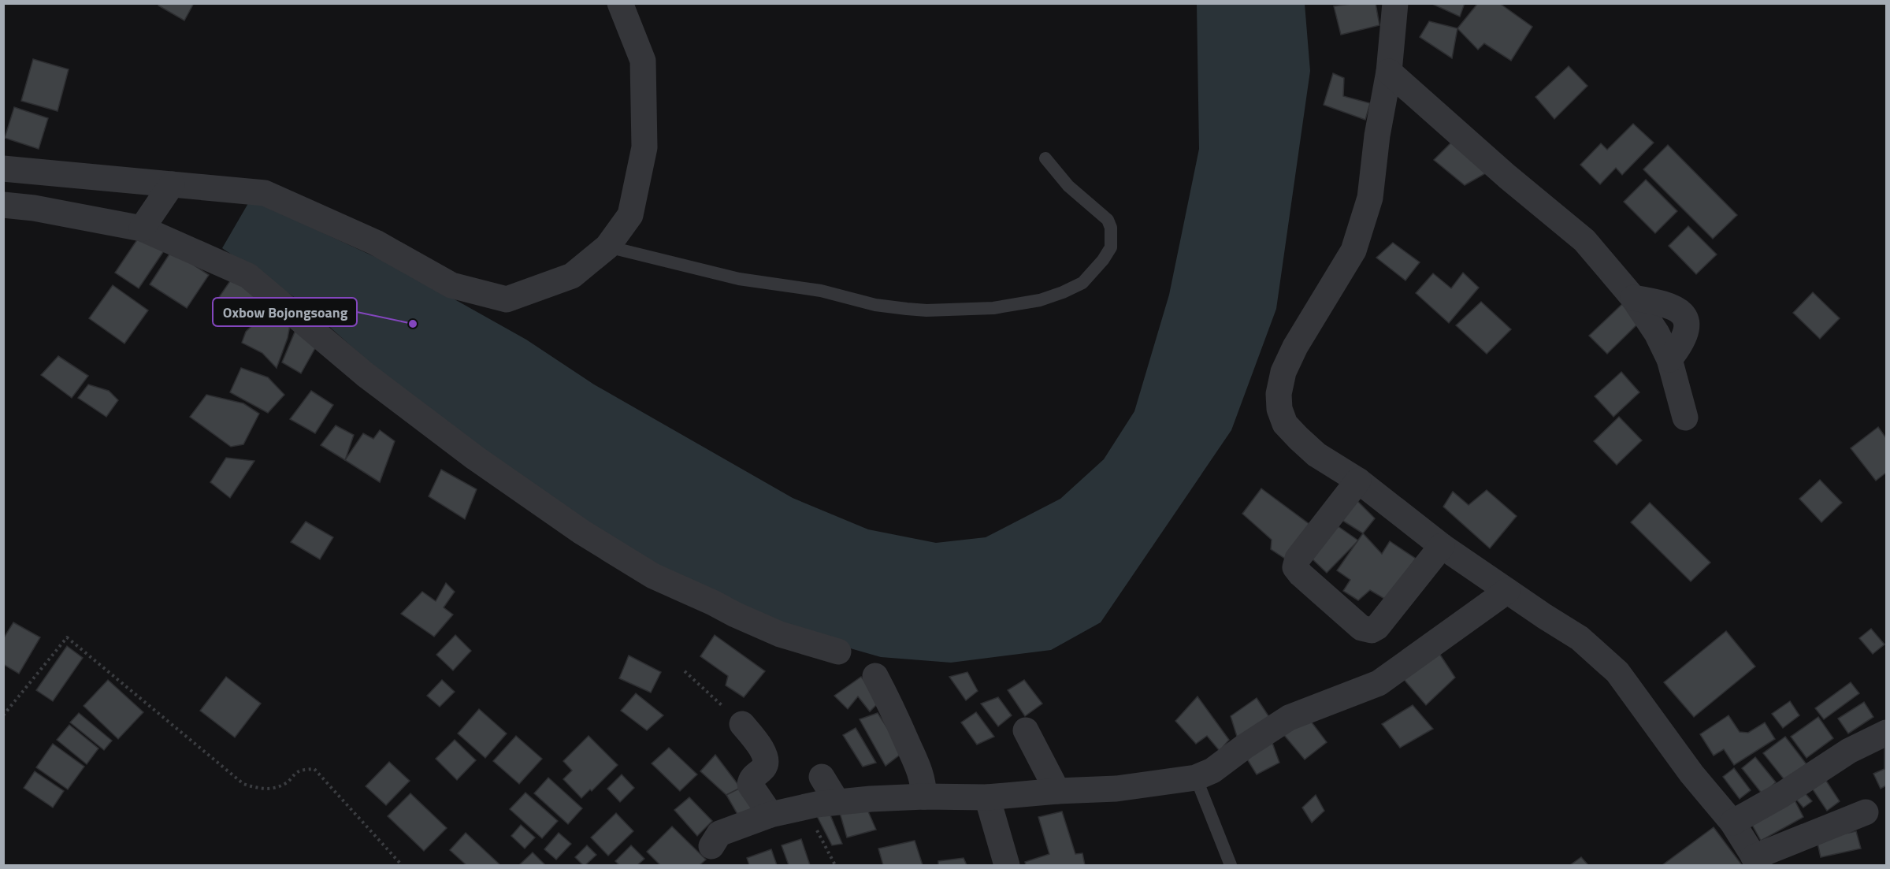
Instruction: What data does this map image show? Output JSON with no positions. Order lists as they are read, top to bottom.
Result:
{
  "places": ["Oxbow Bojongsoang"]
}
